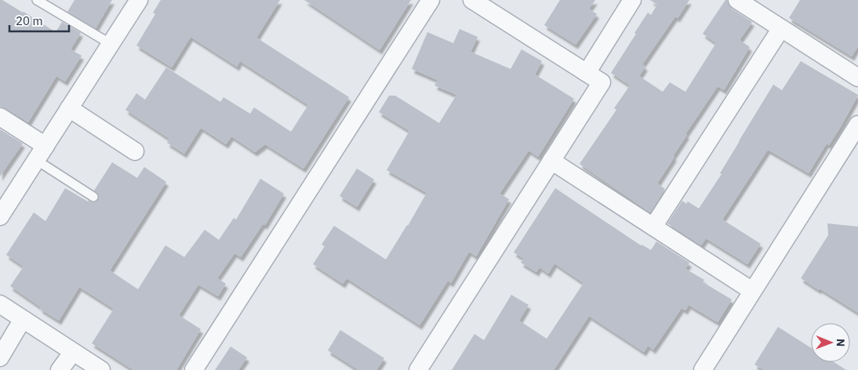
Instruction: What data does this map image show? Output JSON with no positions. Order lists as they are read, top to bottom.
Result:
{
  "scale_bar": "20 m",
  "north": "right"
}
